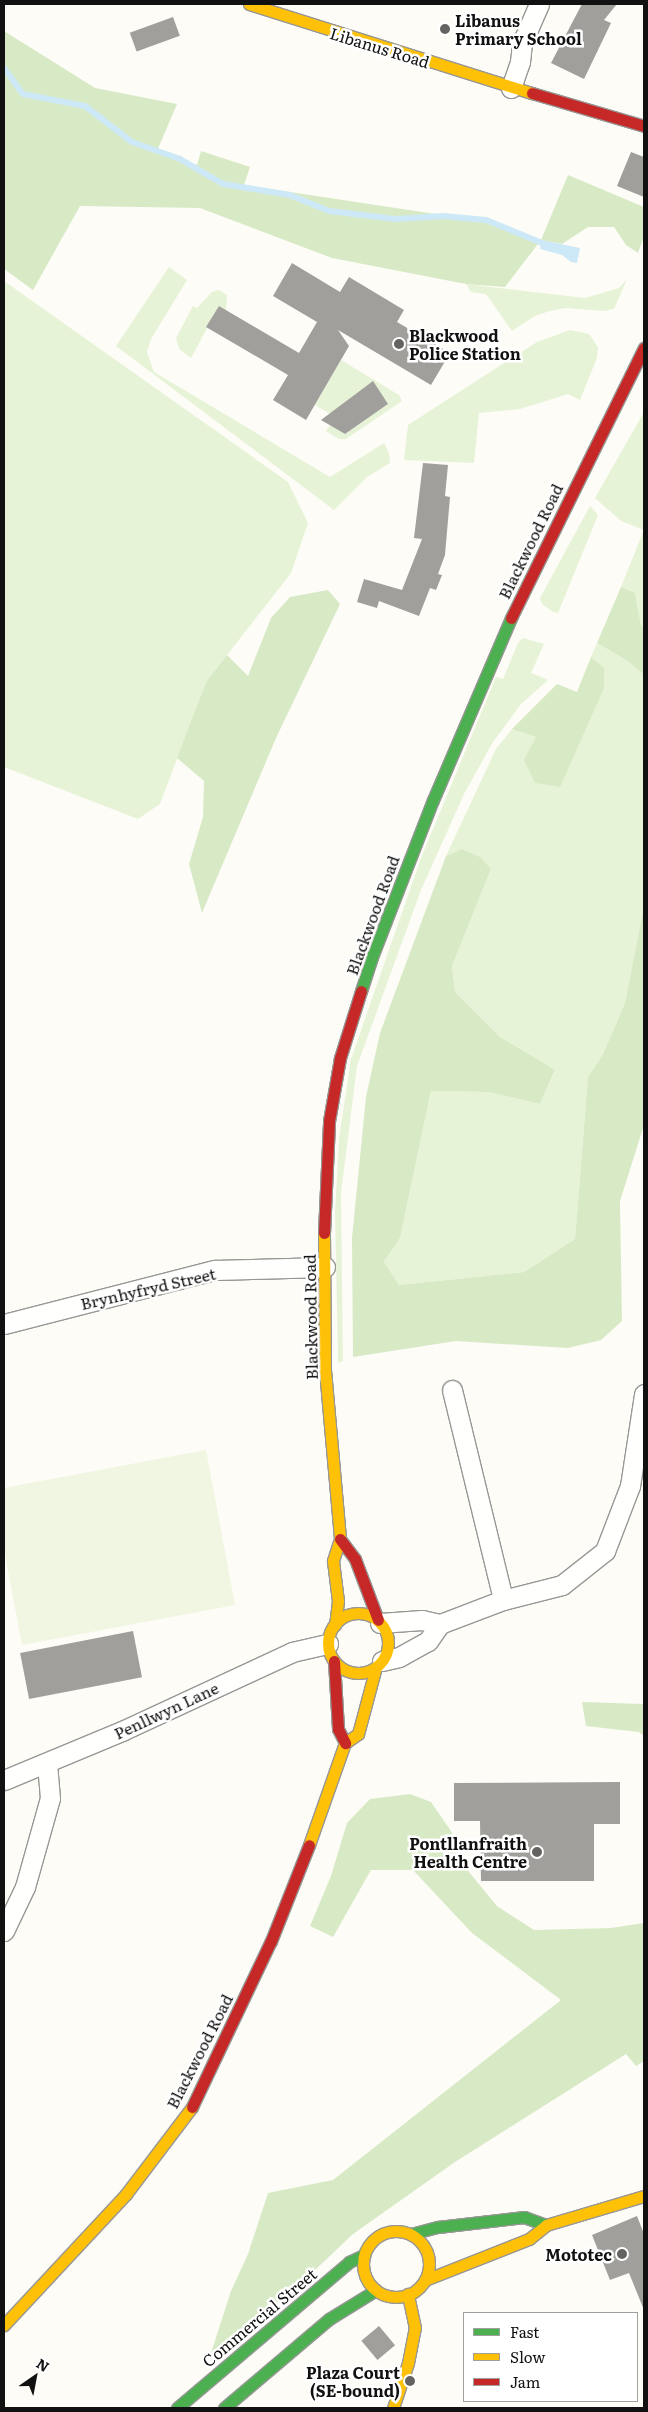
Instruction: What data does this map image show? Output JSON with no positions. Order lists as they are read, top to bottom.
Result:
{
  "streets": {
    "main road": ["Libanus Road", "Blackwood Road", "Commercial Street"],
    "street": ["Brynhyfryd Street", "Penllwyn Lane"]
  },
  "crossings": [
    ["Blackwood Road", "Brynhyfryd Street"],
    ["Blackwood Road", "Penllwyn Lane"]
  ],
  "places": [
    "Libanus Primary School",
    "Blackwood Police Station",
    "Pontllanfraith Health Centre",
    "Mototec",
    "Plaza Court (SE-bound)"
  ],
  "legend": ["Fast", "Slow", "Jam"],
  "north": "top right"
}
